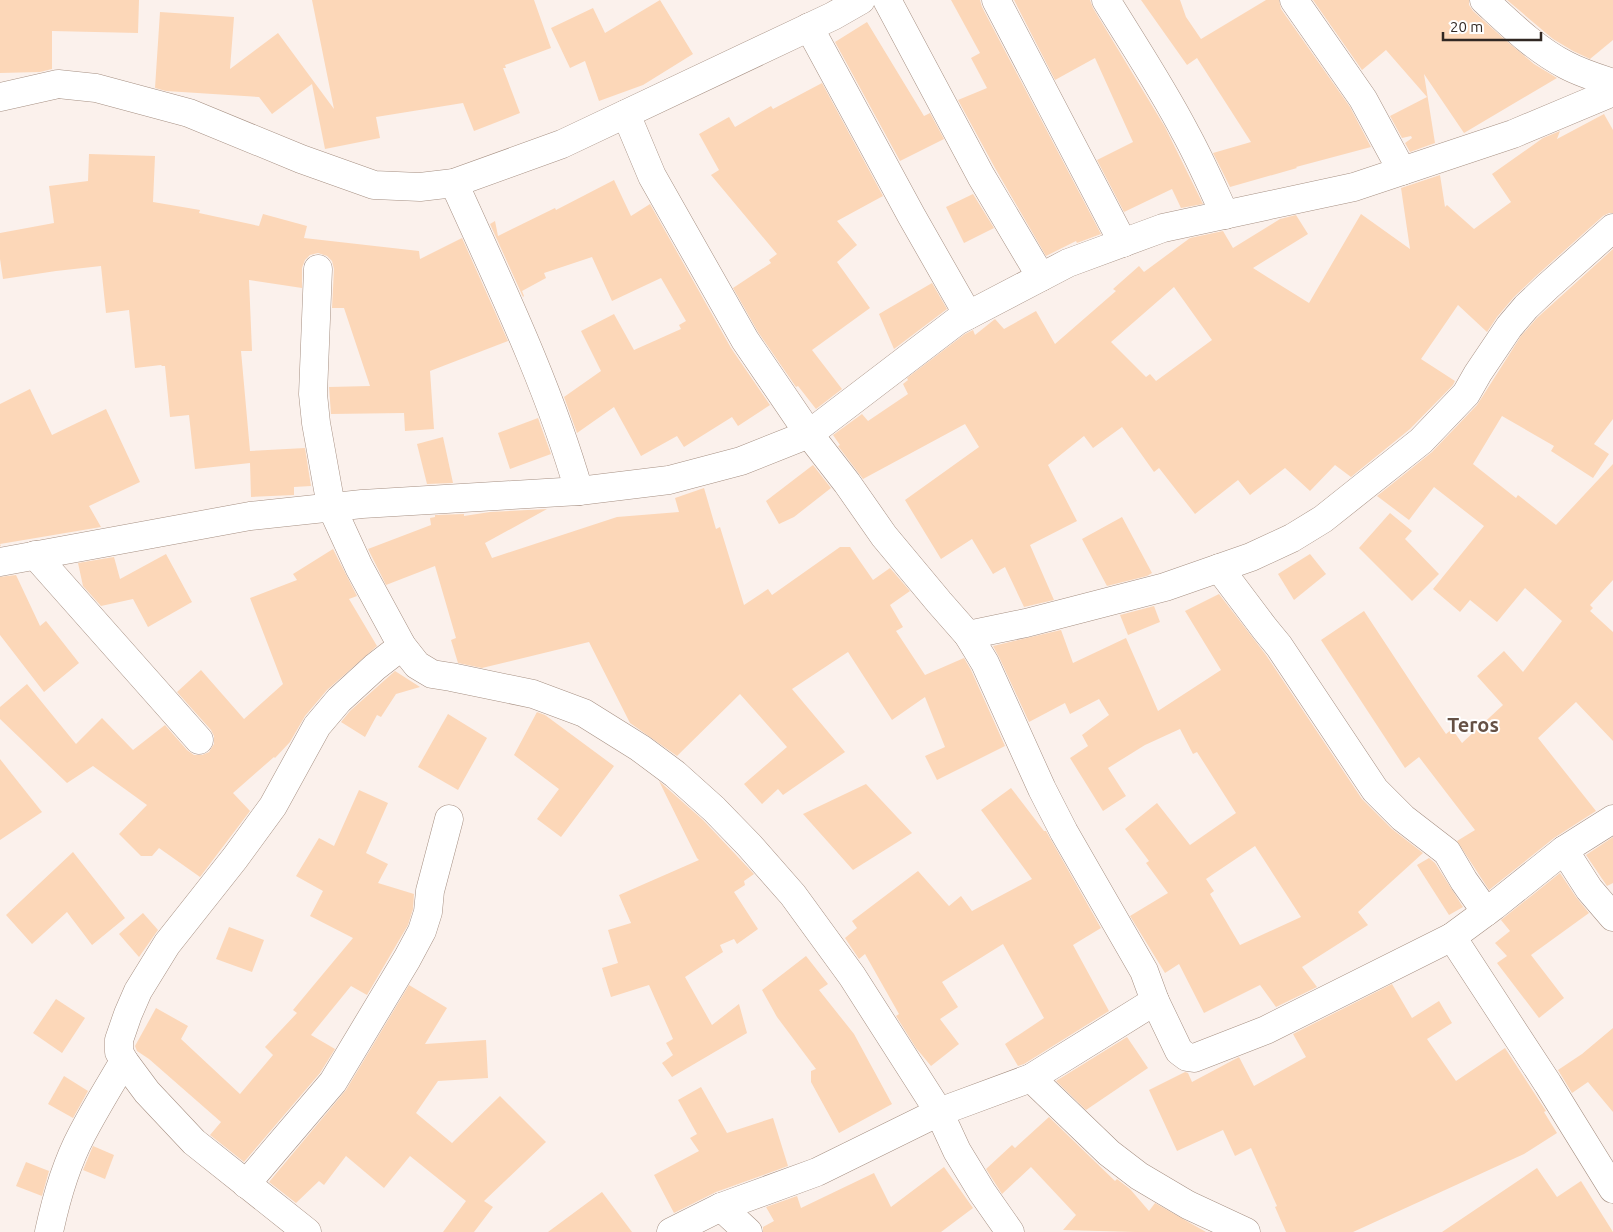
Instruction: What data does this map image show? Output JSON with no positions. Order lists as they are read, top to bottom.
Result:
{
  "districts": ["Teros"],
  "scale_bar": "20 m"
}
